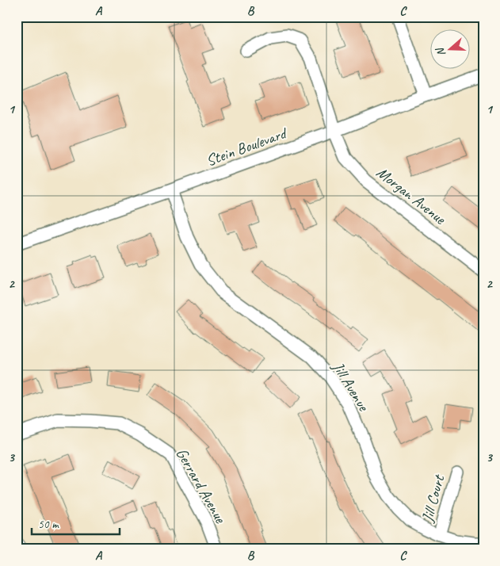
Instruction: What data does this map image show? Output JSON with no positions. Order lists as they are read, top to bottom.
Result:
{
  "streets": {
    "street": [
      "Stein Boulevard",
      "Morgan Avenue",
      "Jill Avenue",
      "Gerrard Avenue",
      "Jill Court"
    ]
  },
  "crossings": [
    ["Stein Boulevard", "Morgan Avenue"],
    ["Stein Boulevard", "Jill Avenue"],
    ["Jill Avenue", "Jill Court"]
  ],
  "scale_bar": "50 m",
  "north": "left",
  "grid": {
    "columns": ["A", "B", "C"],
    "rows": ["1", "2", "3"]
  }
}
